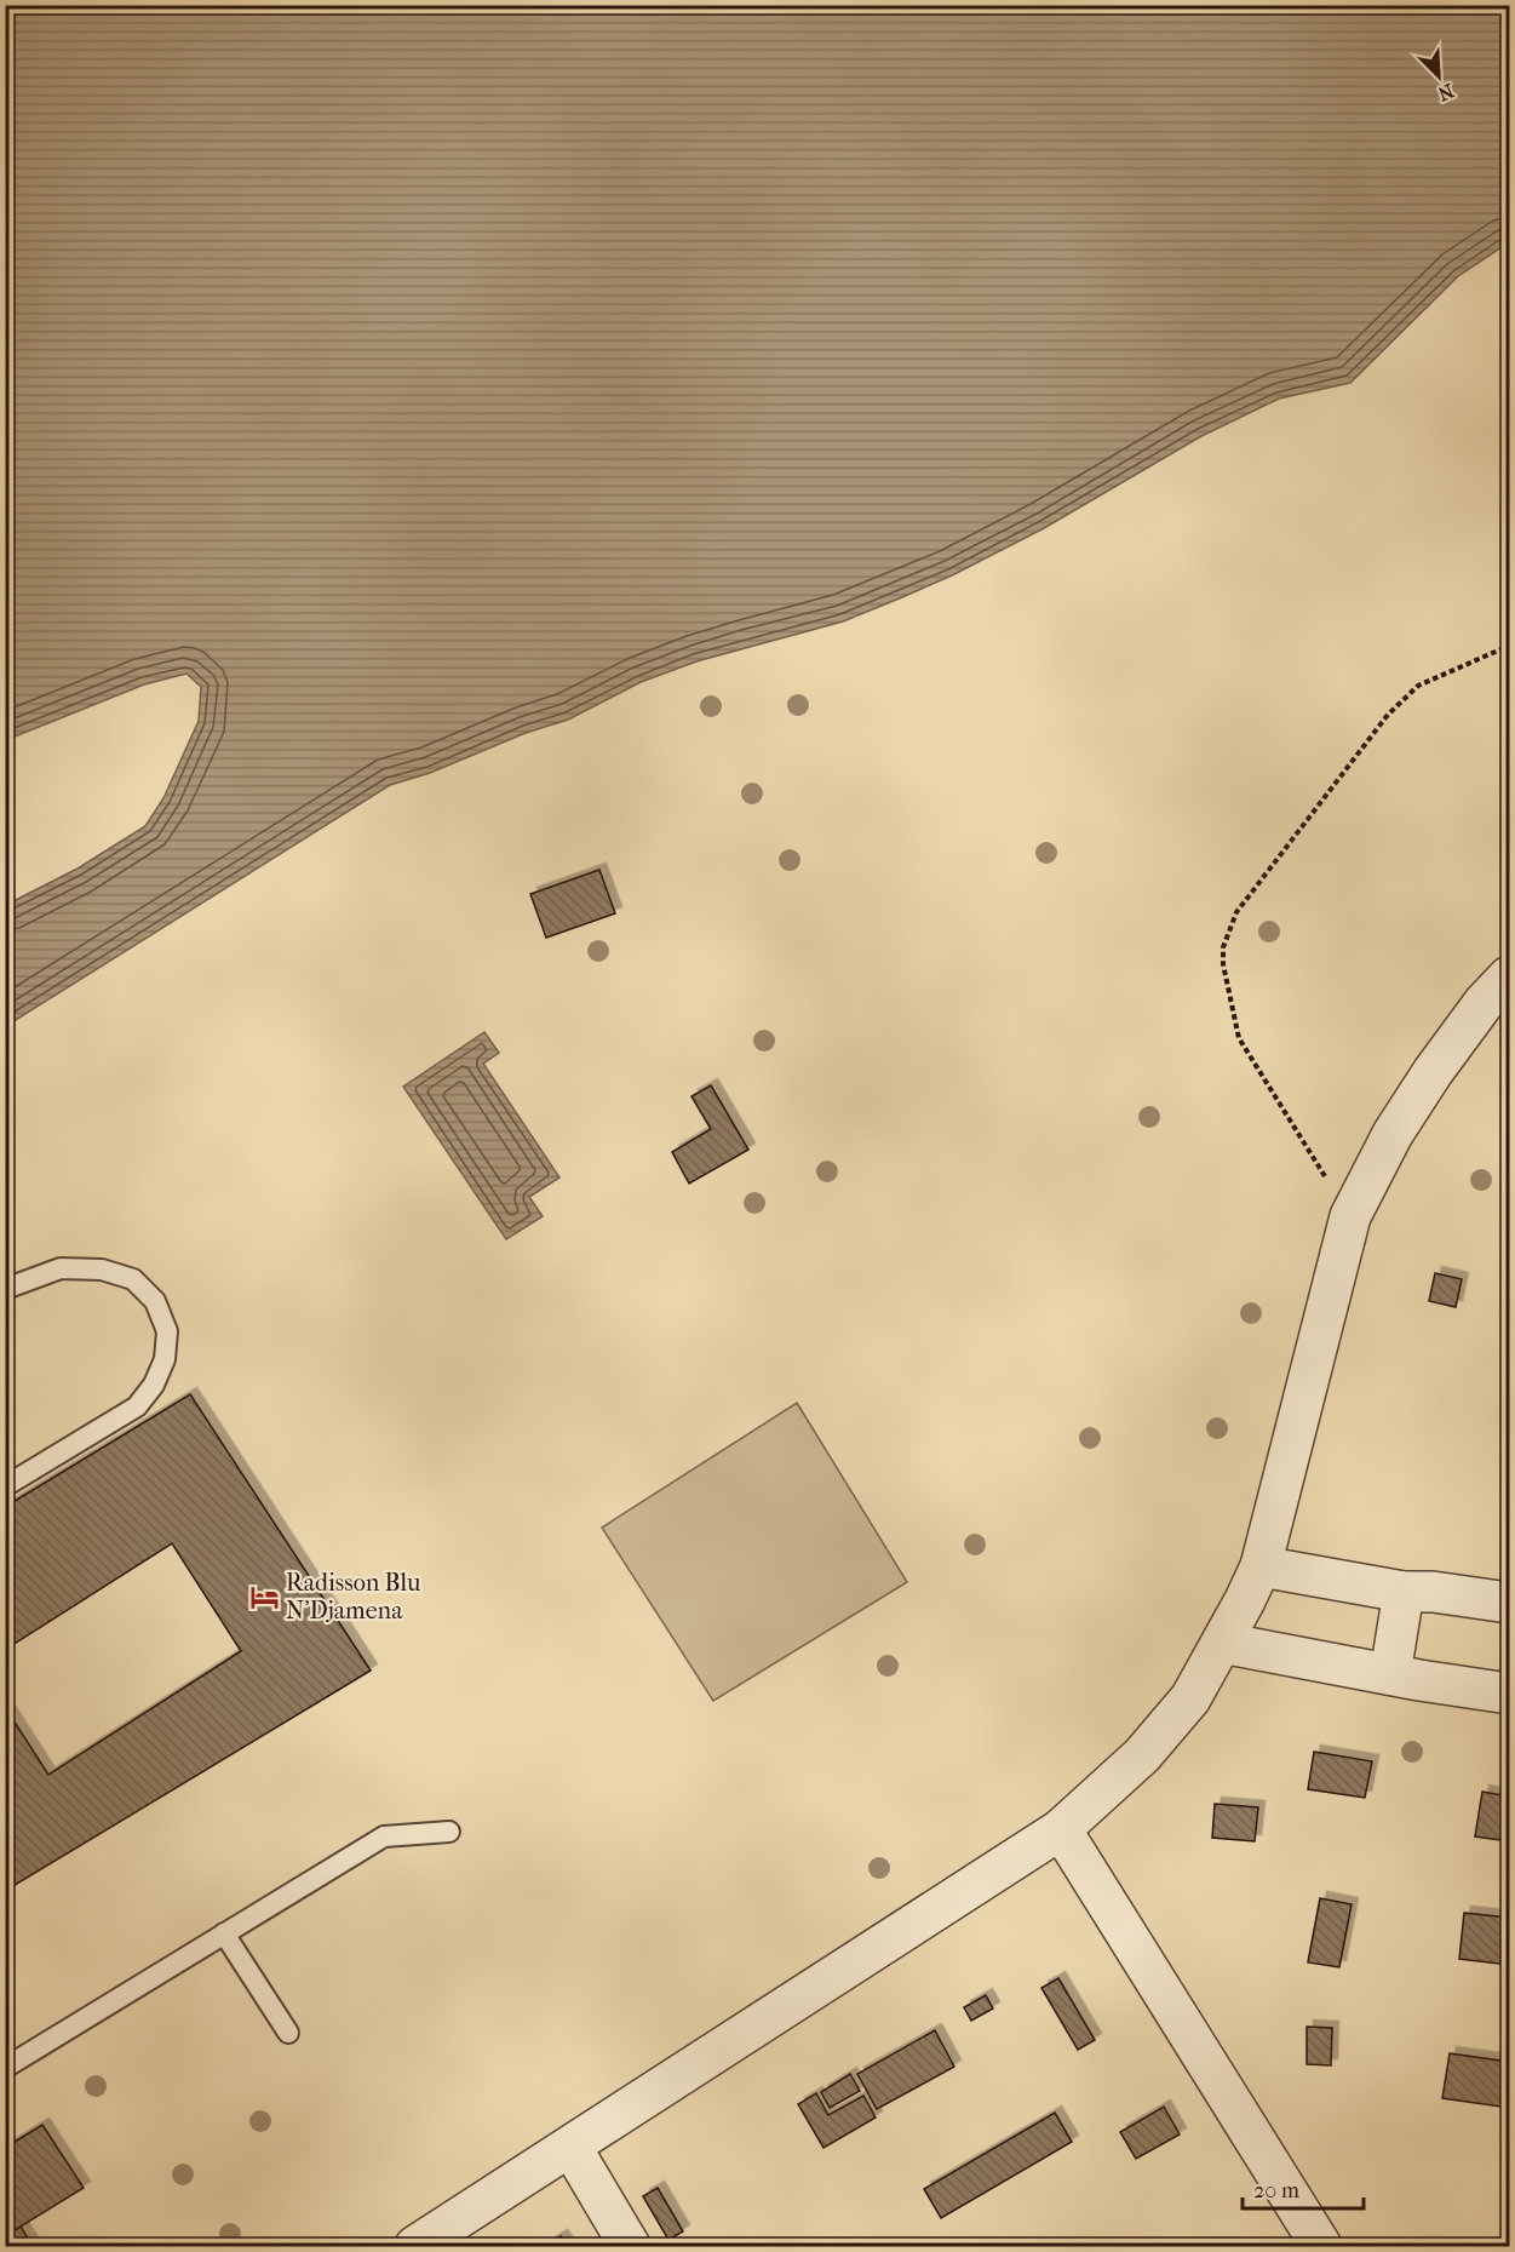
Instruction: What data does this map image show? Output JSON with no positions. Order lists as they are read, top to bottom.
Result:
{
  "places": {
    "hotel": ["Radisson Blu N'Djamena"]
  },
  "scale_bar": "20 m",
  "north": "bottom right"
}
